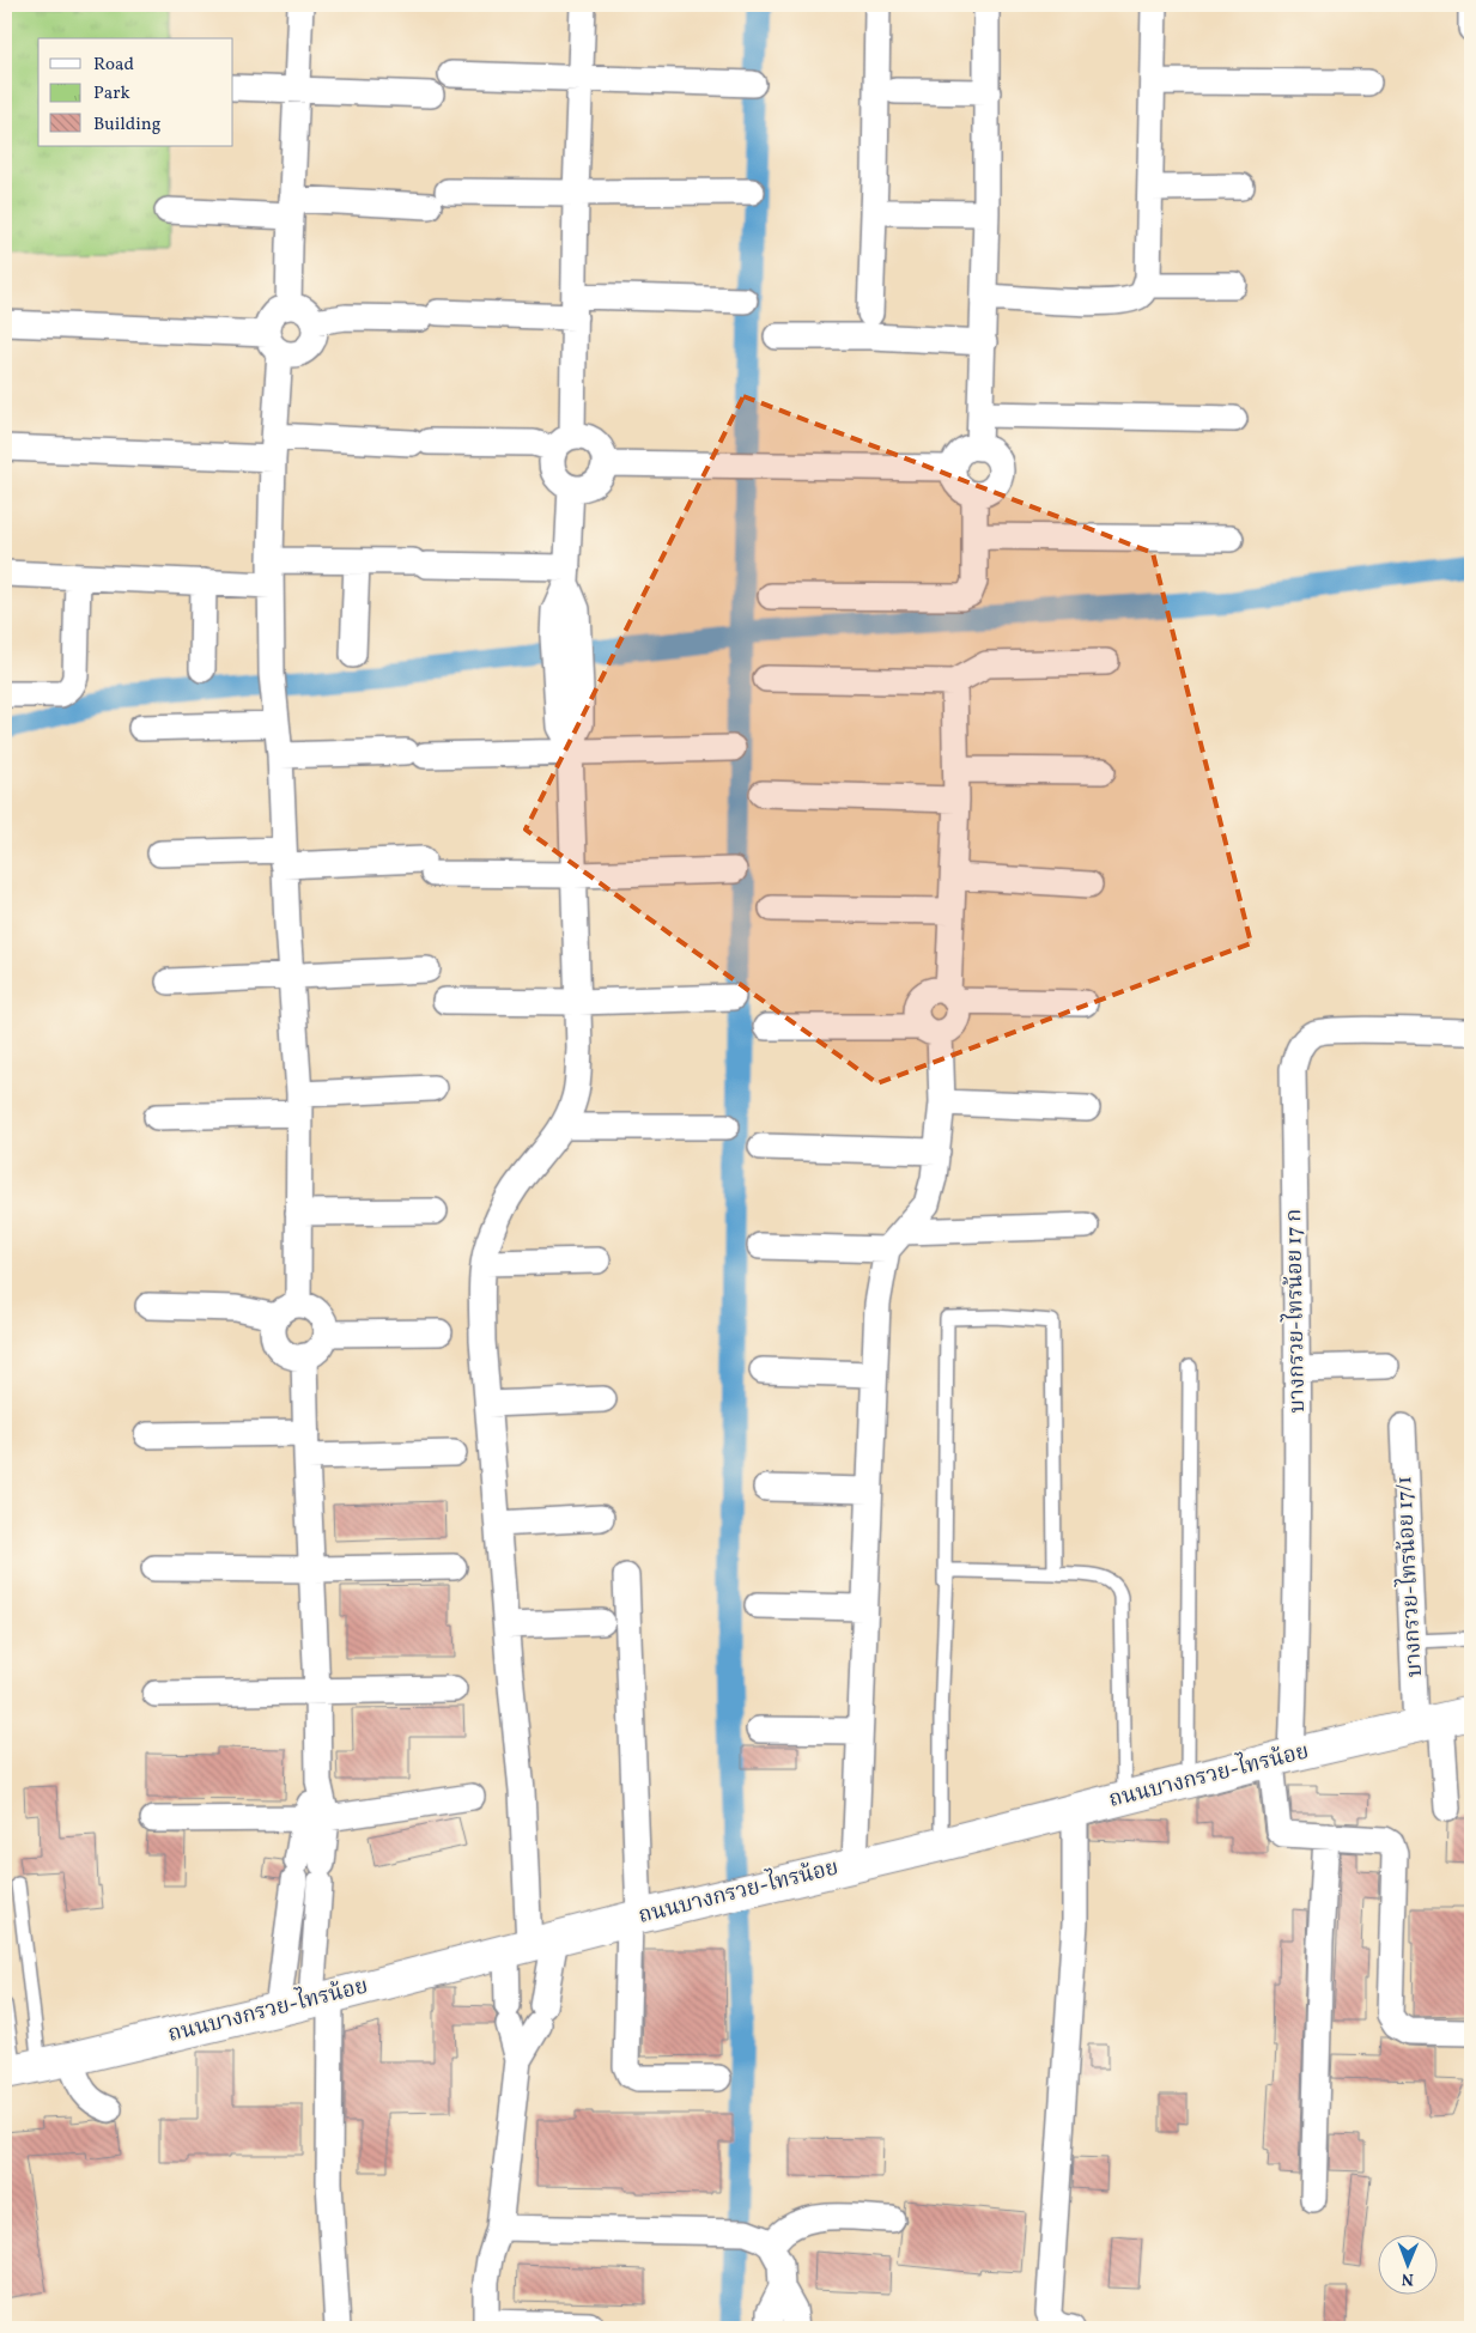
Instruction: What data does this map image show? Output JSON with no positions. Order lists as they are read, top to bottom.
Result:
{
  "streets": {
    "main road": ["ถนนบางกรวย-ไทรน้อย"],
    "street": ["บางกรวย-ไทรน้อย 17 ก", "บางกรวย-ไทรน้อย 17/1"]
  },
  "crossings": [
    ["บางกรวย-ไทรน้อย 17 ก", "ถนนบางกรวย-ไทรน้อย"],
    ["บางกรวย-ไทรน้อย 17/1", "ถนนบางกรวย-ไทรน้อย"]
  ],
  "legend": ["Road", "Park", "Building"],
  "north": "bottom"
}
